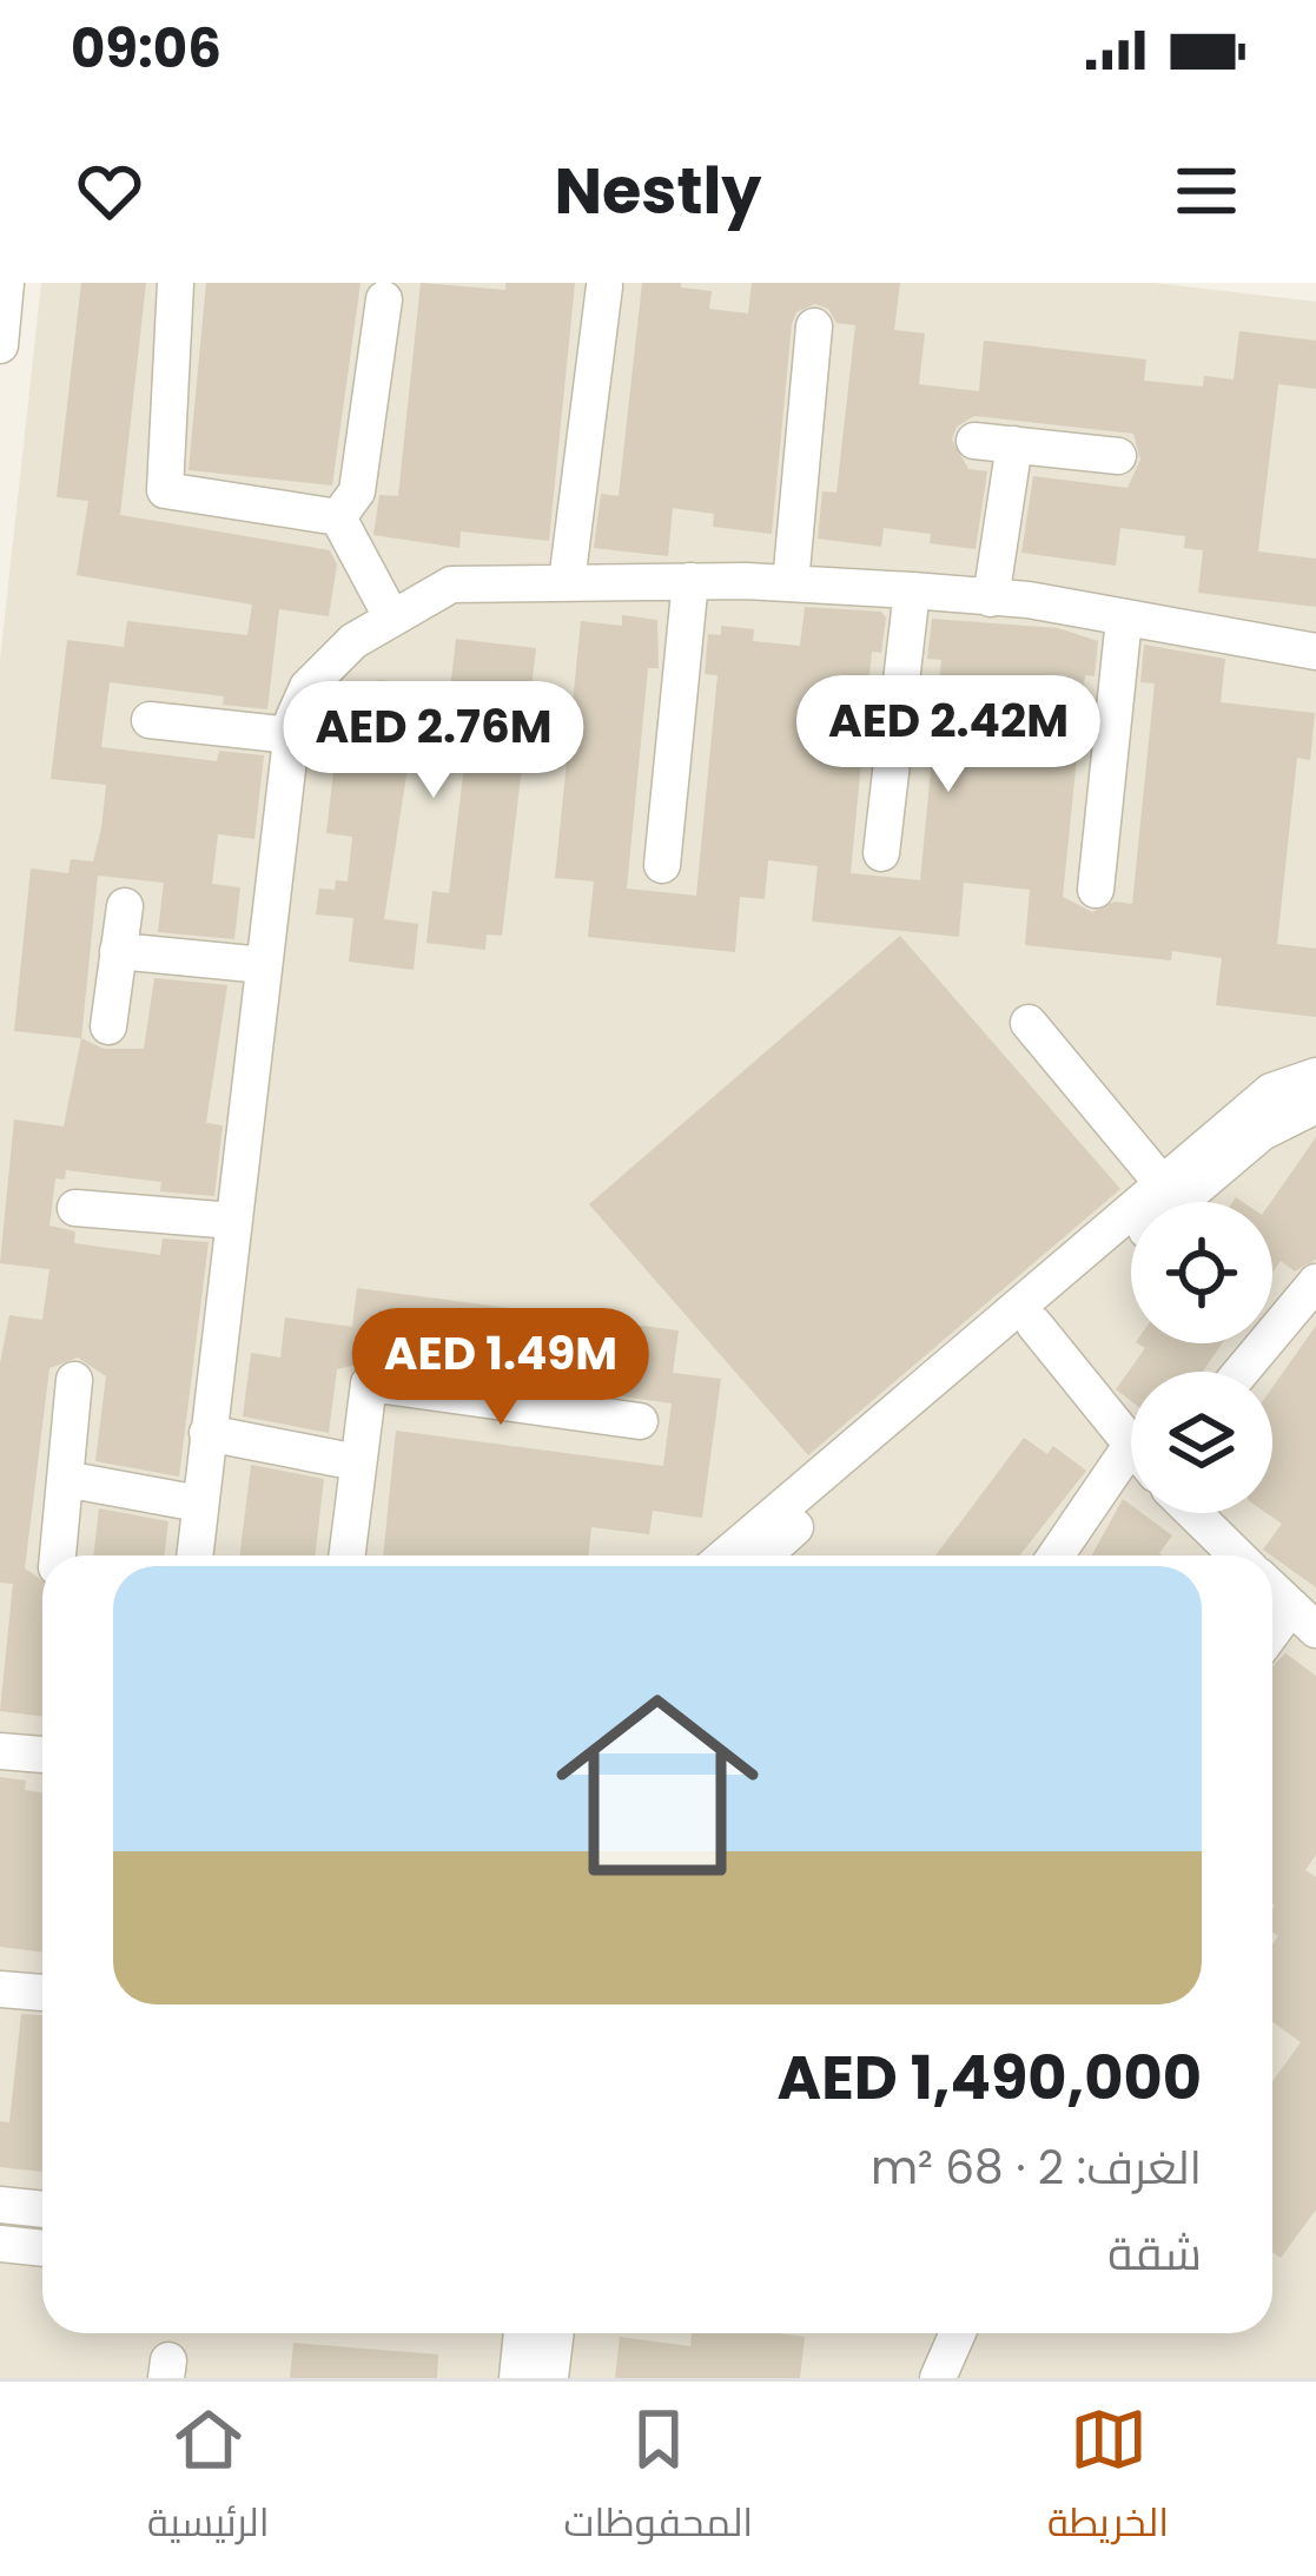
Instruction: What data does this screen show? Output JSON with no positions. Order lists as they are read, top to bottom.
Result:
{
  "page": {
    "status": "09:06",
    "header": "Nestly",
    "price": ["AED 2.42M", "AED 2.76M", "AED 1.49M"],
    "list": [
      {
        "name": "AED 1,490,000",
        "note": "الغرف: 2 · 68 m² · شقة"
      }
    ],
    "tabs": ["الخريطة", "المحفوظات", "الرئيسية"]
  }
}
